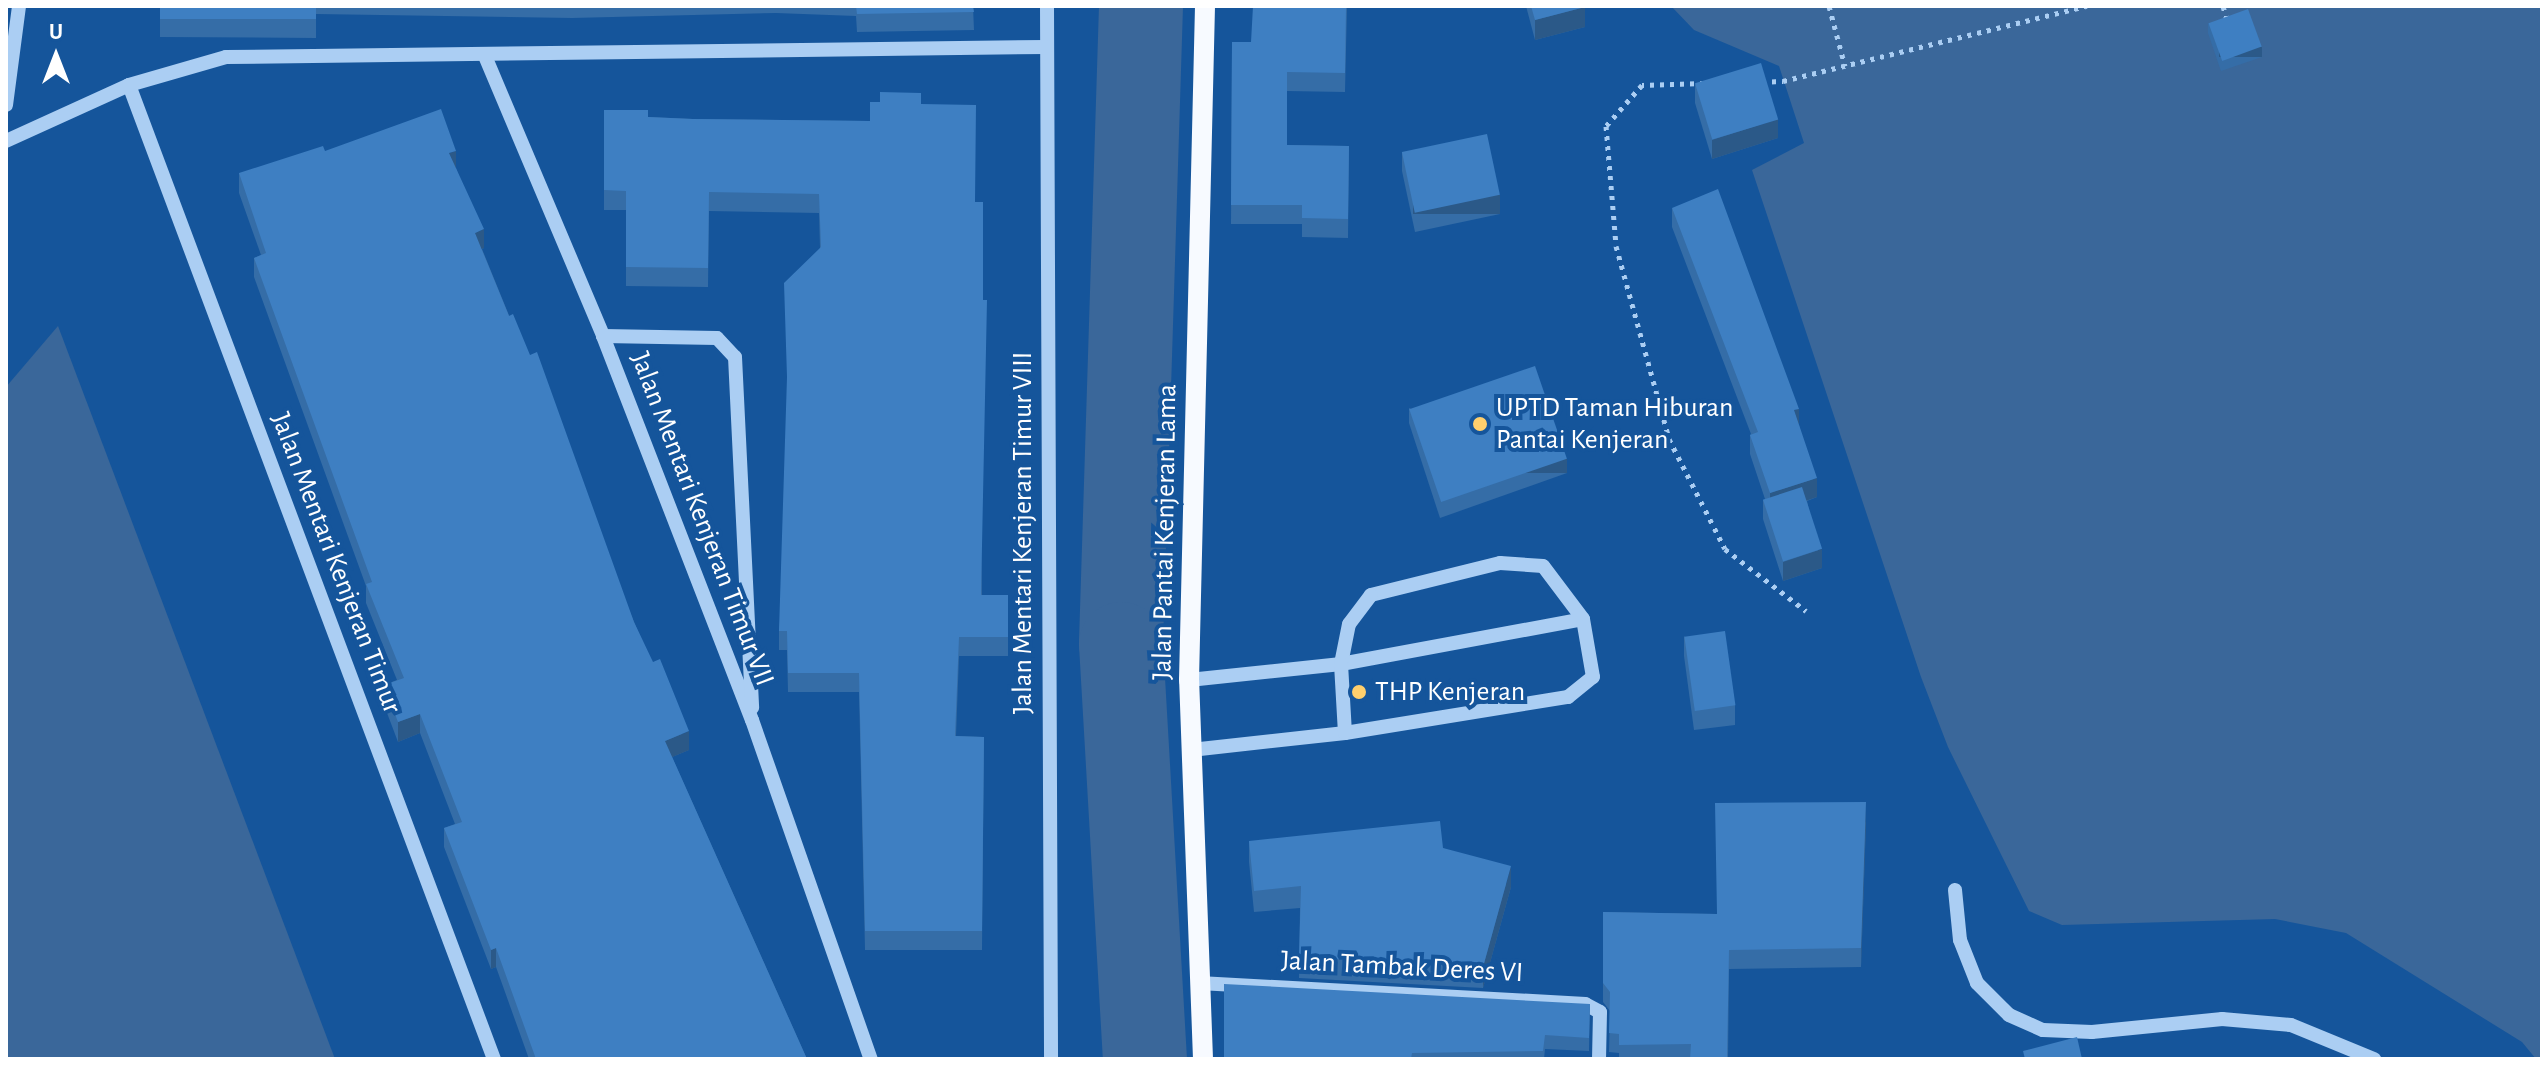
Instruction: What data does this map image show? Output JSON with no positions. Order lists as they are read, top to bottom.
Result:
{
  "streets": {
    "main road": ["Jalan Pantai Kenjeran Lama"],
    "street": [
      "Jalan Mentari Kenjeran Timur VII",
      "Jalan Mentari Kenjeran Timur VIII",
      "Jalan Mentari Kenjeran Timur",
      "Jalan Tambak Deres VI"
    ]
  },
  "crossings": [
    ["Jalan Pantai Kenjeran Lama", "Jalan Tambak Deres VI"]
  ],
  "places": ["UPTD Taman Hiburan Pantai Kenjeran", "THP Kenjeran"],
  "north": "top"
}
